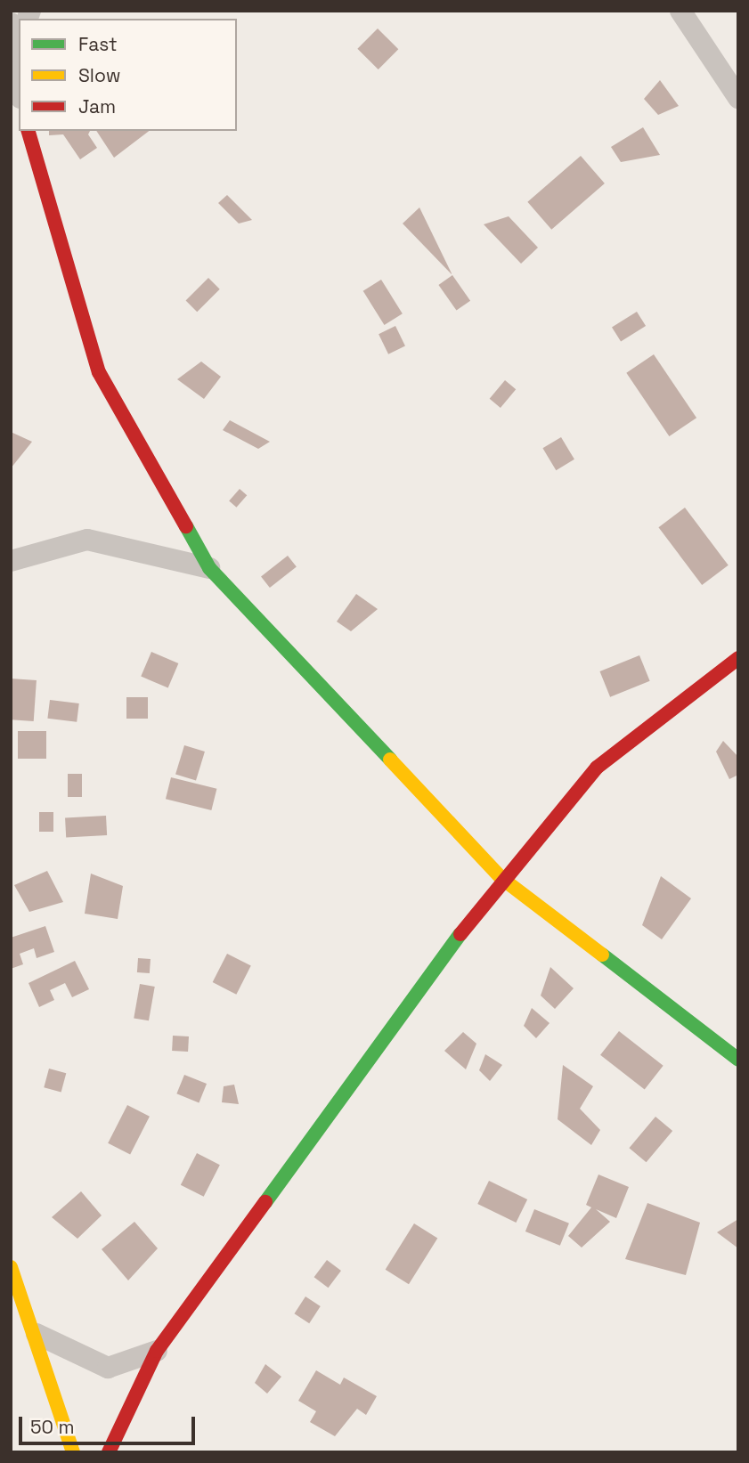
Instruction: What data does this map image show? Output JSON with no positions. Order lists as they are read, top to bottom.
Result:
{
  "legend": ["Fast", "Slow", "Jam"],
  "scale_bar": "50 m"
}
